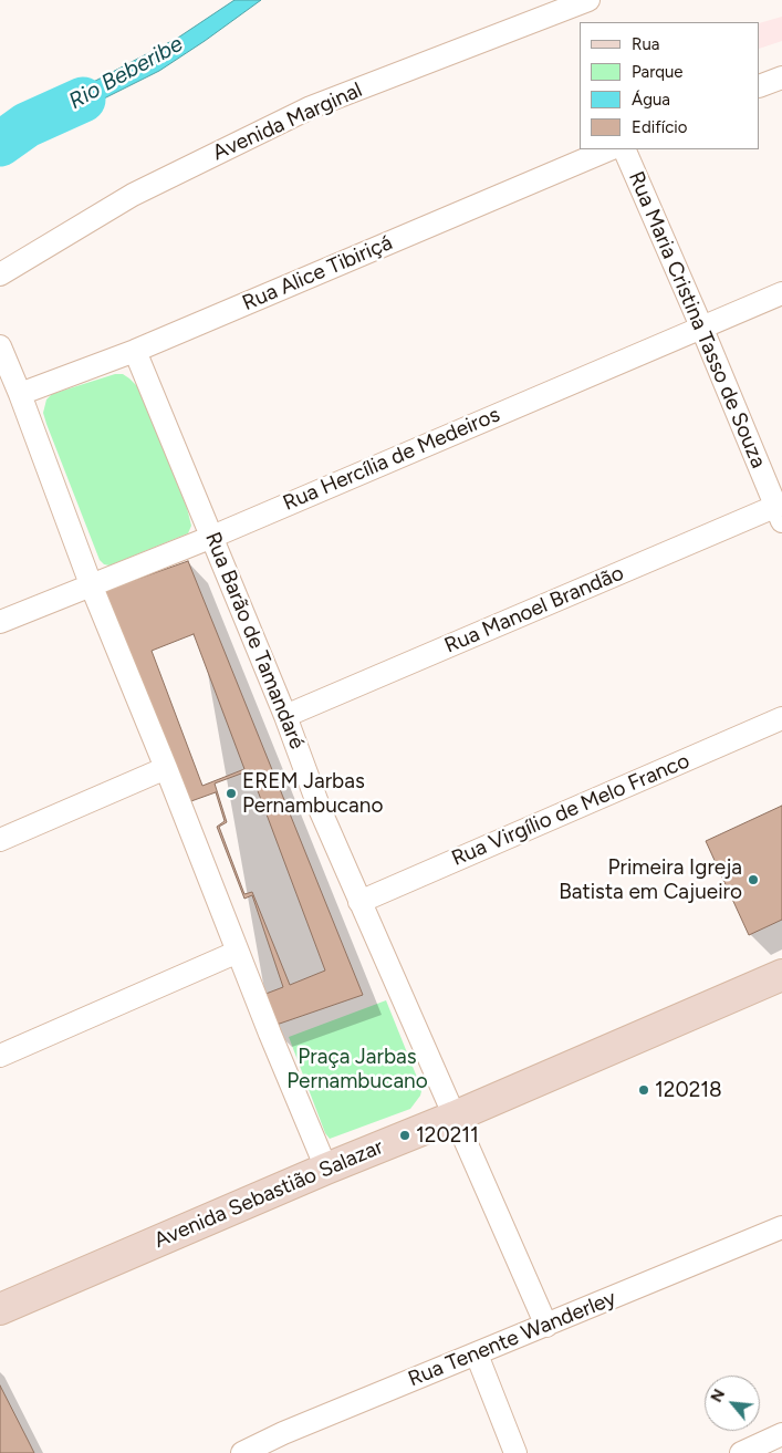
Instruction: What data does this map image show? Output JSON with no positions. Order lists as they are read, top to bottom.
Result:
{
  "streets": {
    "street": [
      "Avenida Marginal",
      "Rua Alice Tibiriçá",
      "Rua Maria Cristina Tasso de Souza",
      "Rua Hercília de Medeiros",
      "Rua Manoel Brandão",
      "Rua Barão de Tamandaré",
      "Rua Virgílio de Melo Franco",
      "Avenida Sebastião Salazar",
      "Rua Tenente Wanderley"
    ]
  },
  "crossings": [
    ["Rua Alice Tibiriçá", "Rua Barão de Tamandaré"],
    ["Rua Maria Cristina Tasso de Souza", "Rua Hercília de Medeiros"],
    ["Rua Maria Cristina Tasso de Souza", "Rua Manoel Brandão"],
    ["Rua Hercília de Medeiros", "Rua Barão de Tamandaré"],
    ["Rua Manoel Brandão", "Rua Barão de Tamandaré"],
    ["Rua Barão de Tamandaré", "Rua Virgílio de Melo Franco"],
    ["Rua Barão de Tamandaré", "Avenida Sebastião Salazar"],
    ["Rua Barão de Tamandaré", "Rua Tenente Wanderley"]
  ],
  "water": ["Rio Beberibe"],
  "parks": ["Praça Jarbas Pernambucano"],
  "places": [
    "EREM Jarbas Pernambucano",
    "Primeira Igreja Batista em Cajueiro",
    "120218",
    "120211"
  ],
  "legend": [
    "Rua",
    "Parque",
    "Água",
    "Edifício"
  ],
  "north": "top left"
}
